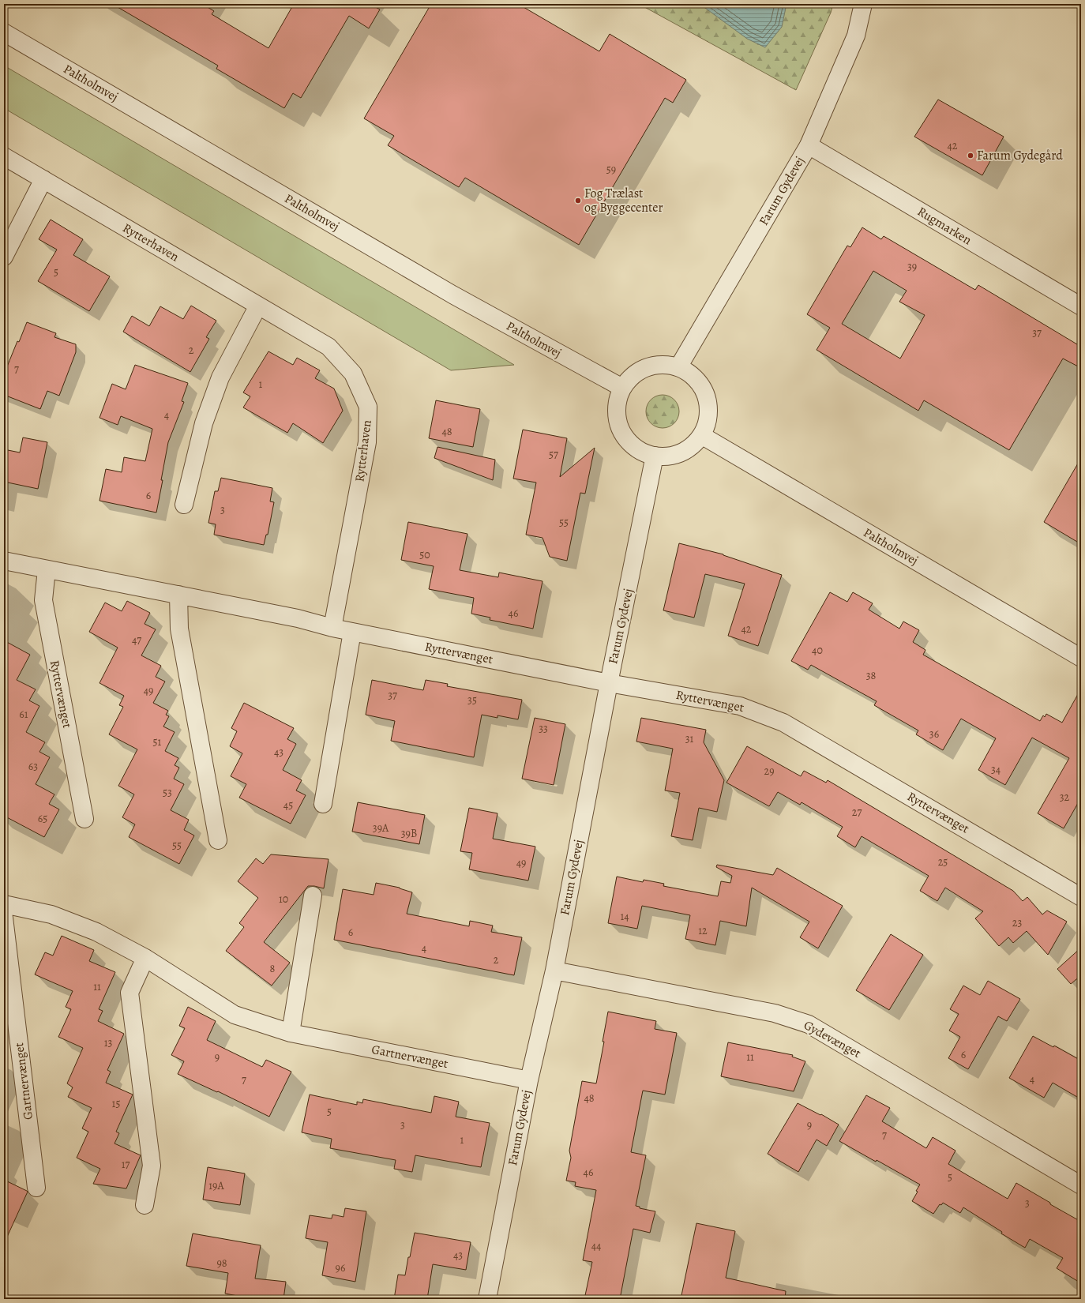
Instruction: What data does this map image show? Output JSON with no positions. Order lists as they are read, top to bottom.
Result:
{
  "streets": {
    "street": [
      "Paltholmvej",
      "Farum Gydevej",
      "Rugmarken",
      "Rytterhaven",
      "Ryttervænget",
      "Gydevænget",
      "Gartnervænget"
    ]
  },
  "crossings": [
    ["Paltholmvej", "Farum Gydevej"],
    ["Farum Gydevej", "Rugmarken"],
    ["Farum Gydevej", "Ryttervænget"],
    ["Farum Gydevej", "Gydevænget"],
    ["Farum Gydevej", "Gartnervænget"],
    ["Rytterhaven", "Ryttervænget"]
  ],
  "places": ["Farum Gydegård", "Fog Trælast og Byggecenter"],
  "house_numbers": [
    "42",
    "59",
    "39",
    "5",
    "37",
    "2",
    "7",
    "1",
    "4",
    "48",
    "57",
    "6",
    "3",
    "55",
    "50",
    "46",
    "42",
    "47",
    "40",
    "38",
    "49",
    "37",
    "35",
    "61",
    "33",
    "36",
    "31",
    "51",
    "43",
    "63",
    "34",
    "29",
    "53",
    "32",
    "45",
    "27",
    "65",
    "39A",
    "39B",
    "55",
    "25",
    "49",
    "10",
    "14",
    "23",
    "12",
    "6",
    "4",
    "2",
    "8",
    "11",
    "13",
    "6",
    "9",
    "11",
    "4",
    "7",
    "48",
    "15",
    "5",
    "3",
    "9",
    "7",
    "1",
    "17",
    "46",
    "5",
    "19A",
    "3",
    "44",
    "43",
    "98",
    "96"
  ]
}
